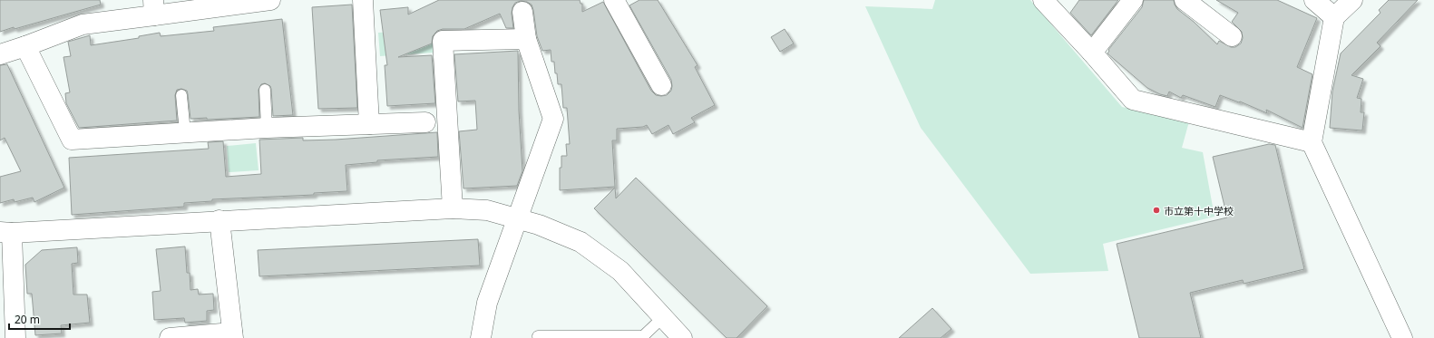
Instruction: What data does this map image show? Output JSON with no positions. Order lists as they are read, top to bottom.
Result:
{
  "places": ["市立第十中学校"],
  "scale_bar": "20 m"
}
